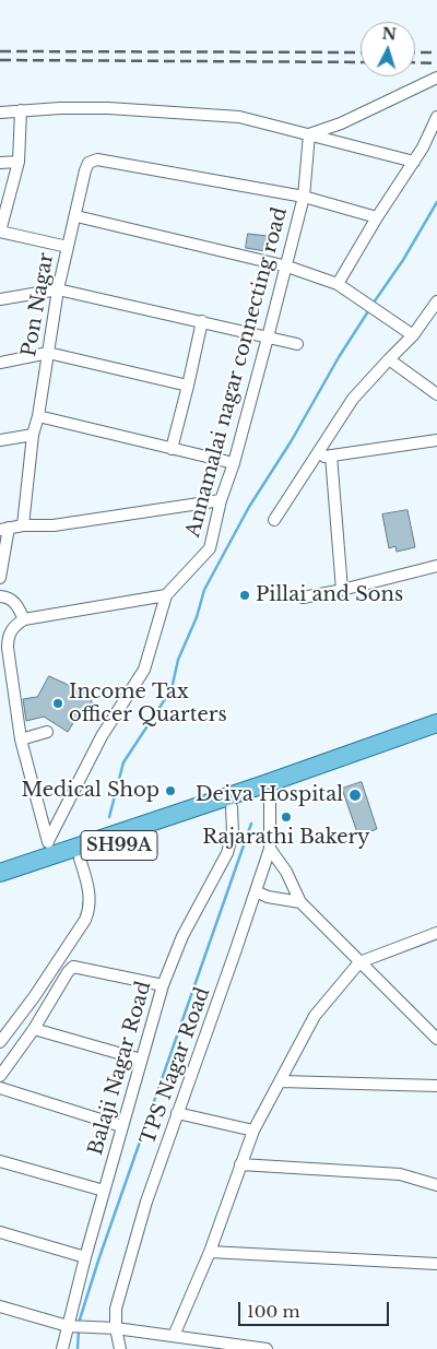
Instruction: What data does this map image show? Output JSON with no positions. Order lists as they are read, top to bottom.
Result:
{
  "streets": {
    "main road": ["SH99A"],
    "street": [
      "Pon Nagar",
      "Annamalai nagar connecting road",
      "TPS Nagar Road",
      "Balaji Nagar Road"
    ]
  },
  "crossings": [
    ["Annamalai nagar connecting road", "SH99A"],
    ["SH99A", "TPS Nagar Road"],
    ["SH99A", "Balaji Nagar Road"]
  ],
  "places": [
    "Pillai and Sons",
    "Income Tax officer Quarters",
    "Medical Shop",
    "Deiva Hospital",
    "Rajarathi Bakery"
  ],
  "scale_bar": "100 m",
  "north": "top"
}
